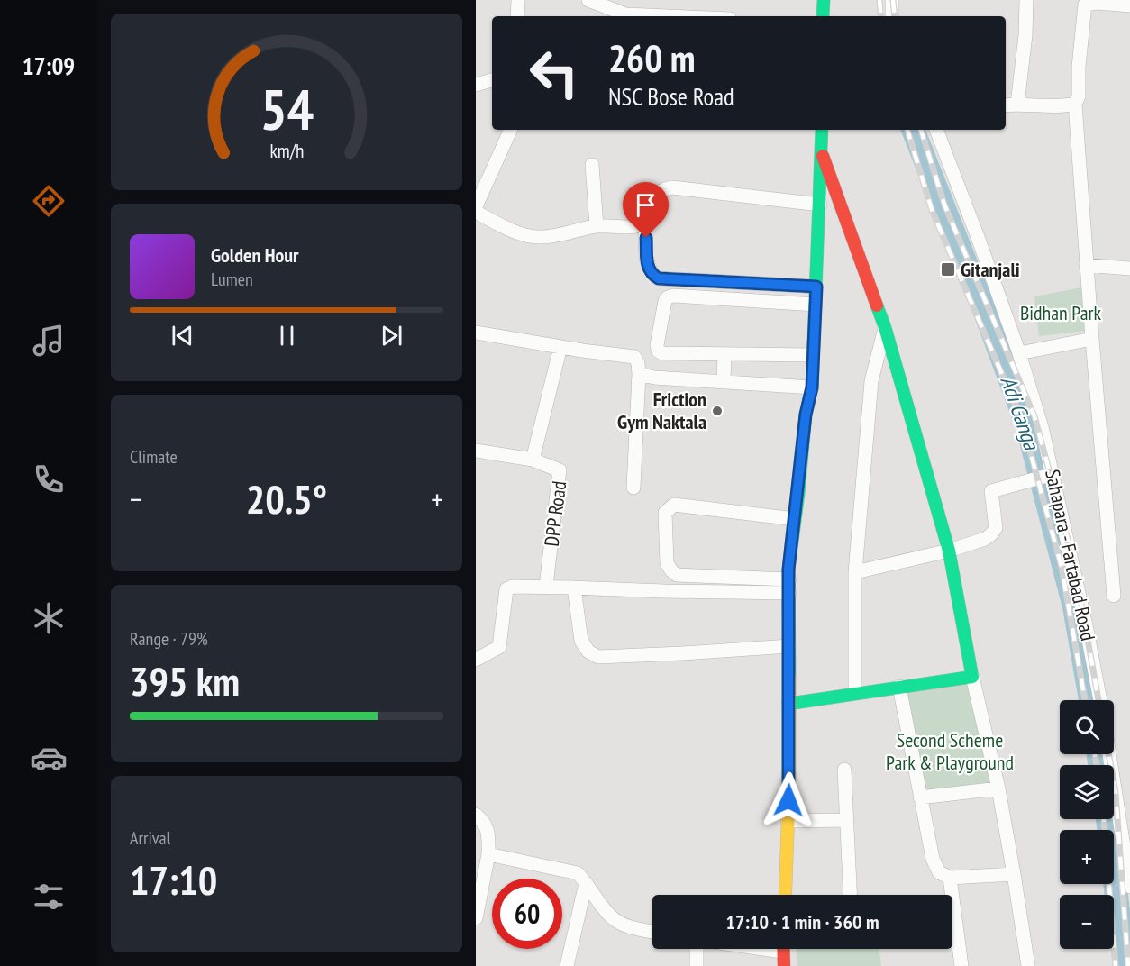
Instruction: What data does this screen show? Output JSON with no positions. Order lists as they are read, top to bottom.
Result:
{
  "streets": {
    "street": ["DPP Road", "Sahapara - Fartabad Road"]
  },
  "water": ["Adi Ganga"],
  "parks": ["Bidhan Park", "Second Scheme Park & Playground"],
  "places": {
    "transit": ["Gitanjali"],
    "other": ["Friction Gym Naktala"]
  },
  "page": {
    "tabs": "17:09",
    "turn": ["260 m", "NSC Bose Road"],
    "song": ["Golden Hour", "Lumen"],
    "tile": [
      "Climate",
      ["Range · 79%", "395 km"],
      ["Arrival", "17:10"]
    ],
    "heat": ["−", "20.5°", "+"],
    "map_buttons": ["+", "−"],
    "limit": "60",
    "trip": "17:10 · 1 min · 360 m",
    "gauge": ["54", "km/h"]
  }
}
